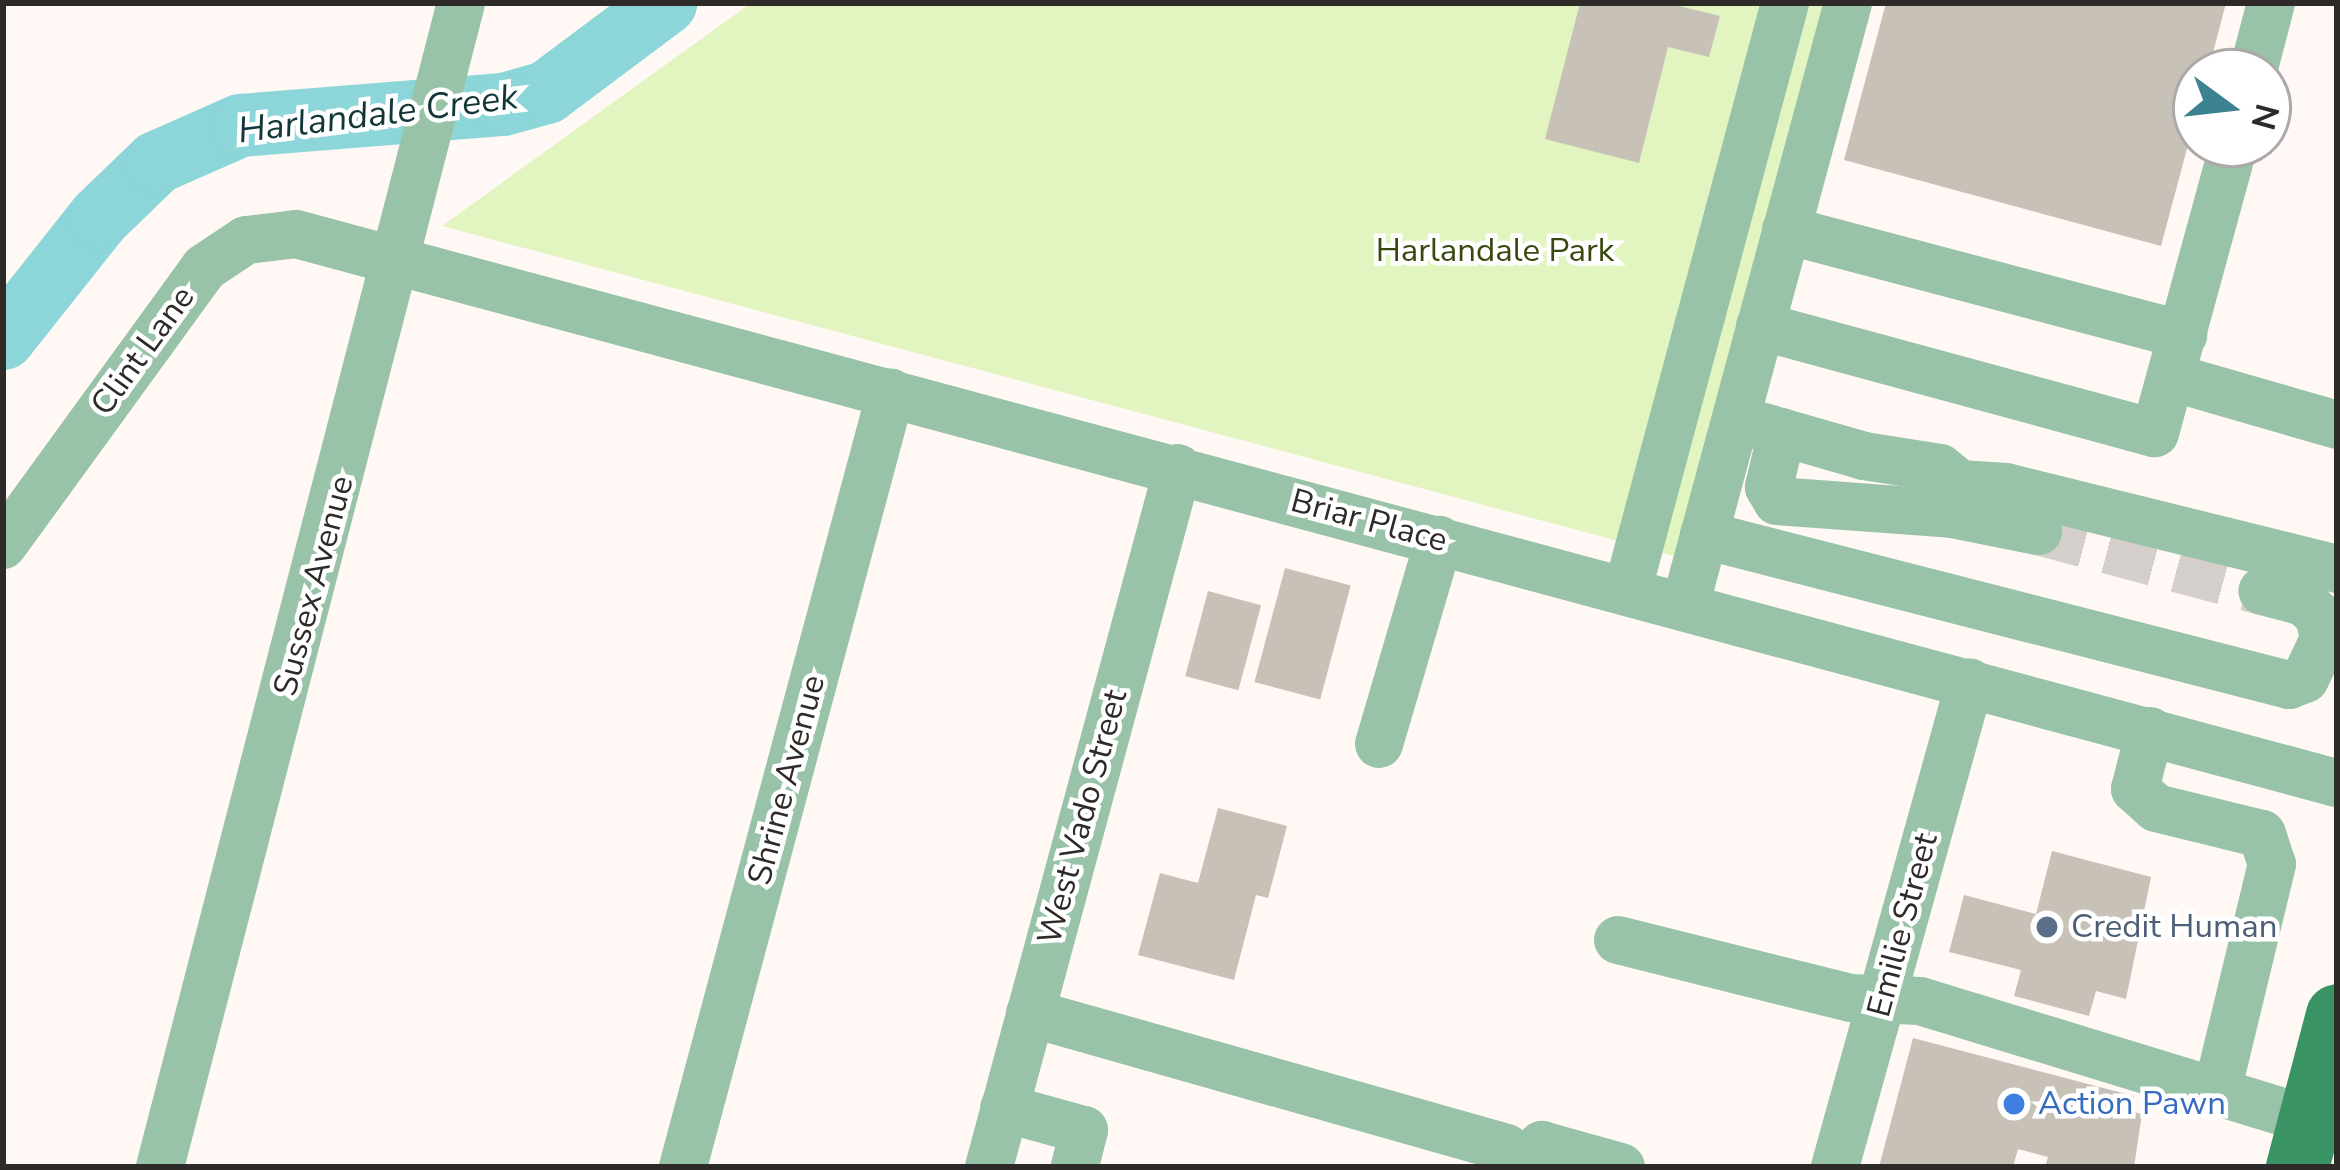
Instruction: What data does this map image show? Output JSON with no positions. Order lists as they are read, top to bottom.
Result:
{
  "streets": {
    "street": [
      "Clint Lane",
      "Briar Place",
      "Sussex Avenue",
      "Shrine Avenue",
      "West Vado Street",
      "Emilie Street"
    ]
  },
  "crossings": [
    ["Clint Lane", "Briar Place"],
    ["Clint Lane", "Sussex Avenue"],
    ["Briar Place", "Sussex Avenue"],
    ["Briar Place", "Shrine Avenue"],
    ["Briar Place", "West Vado Street"],
    ["Briar Place", "Emilie Street"]
  ],
  "water": ["Harlandale Creek"],
  "parks": ["Harlandale Park"],
  "places": ["Credit Human", "Action Pawn"],
  "north": "right"
}
